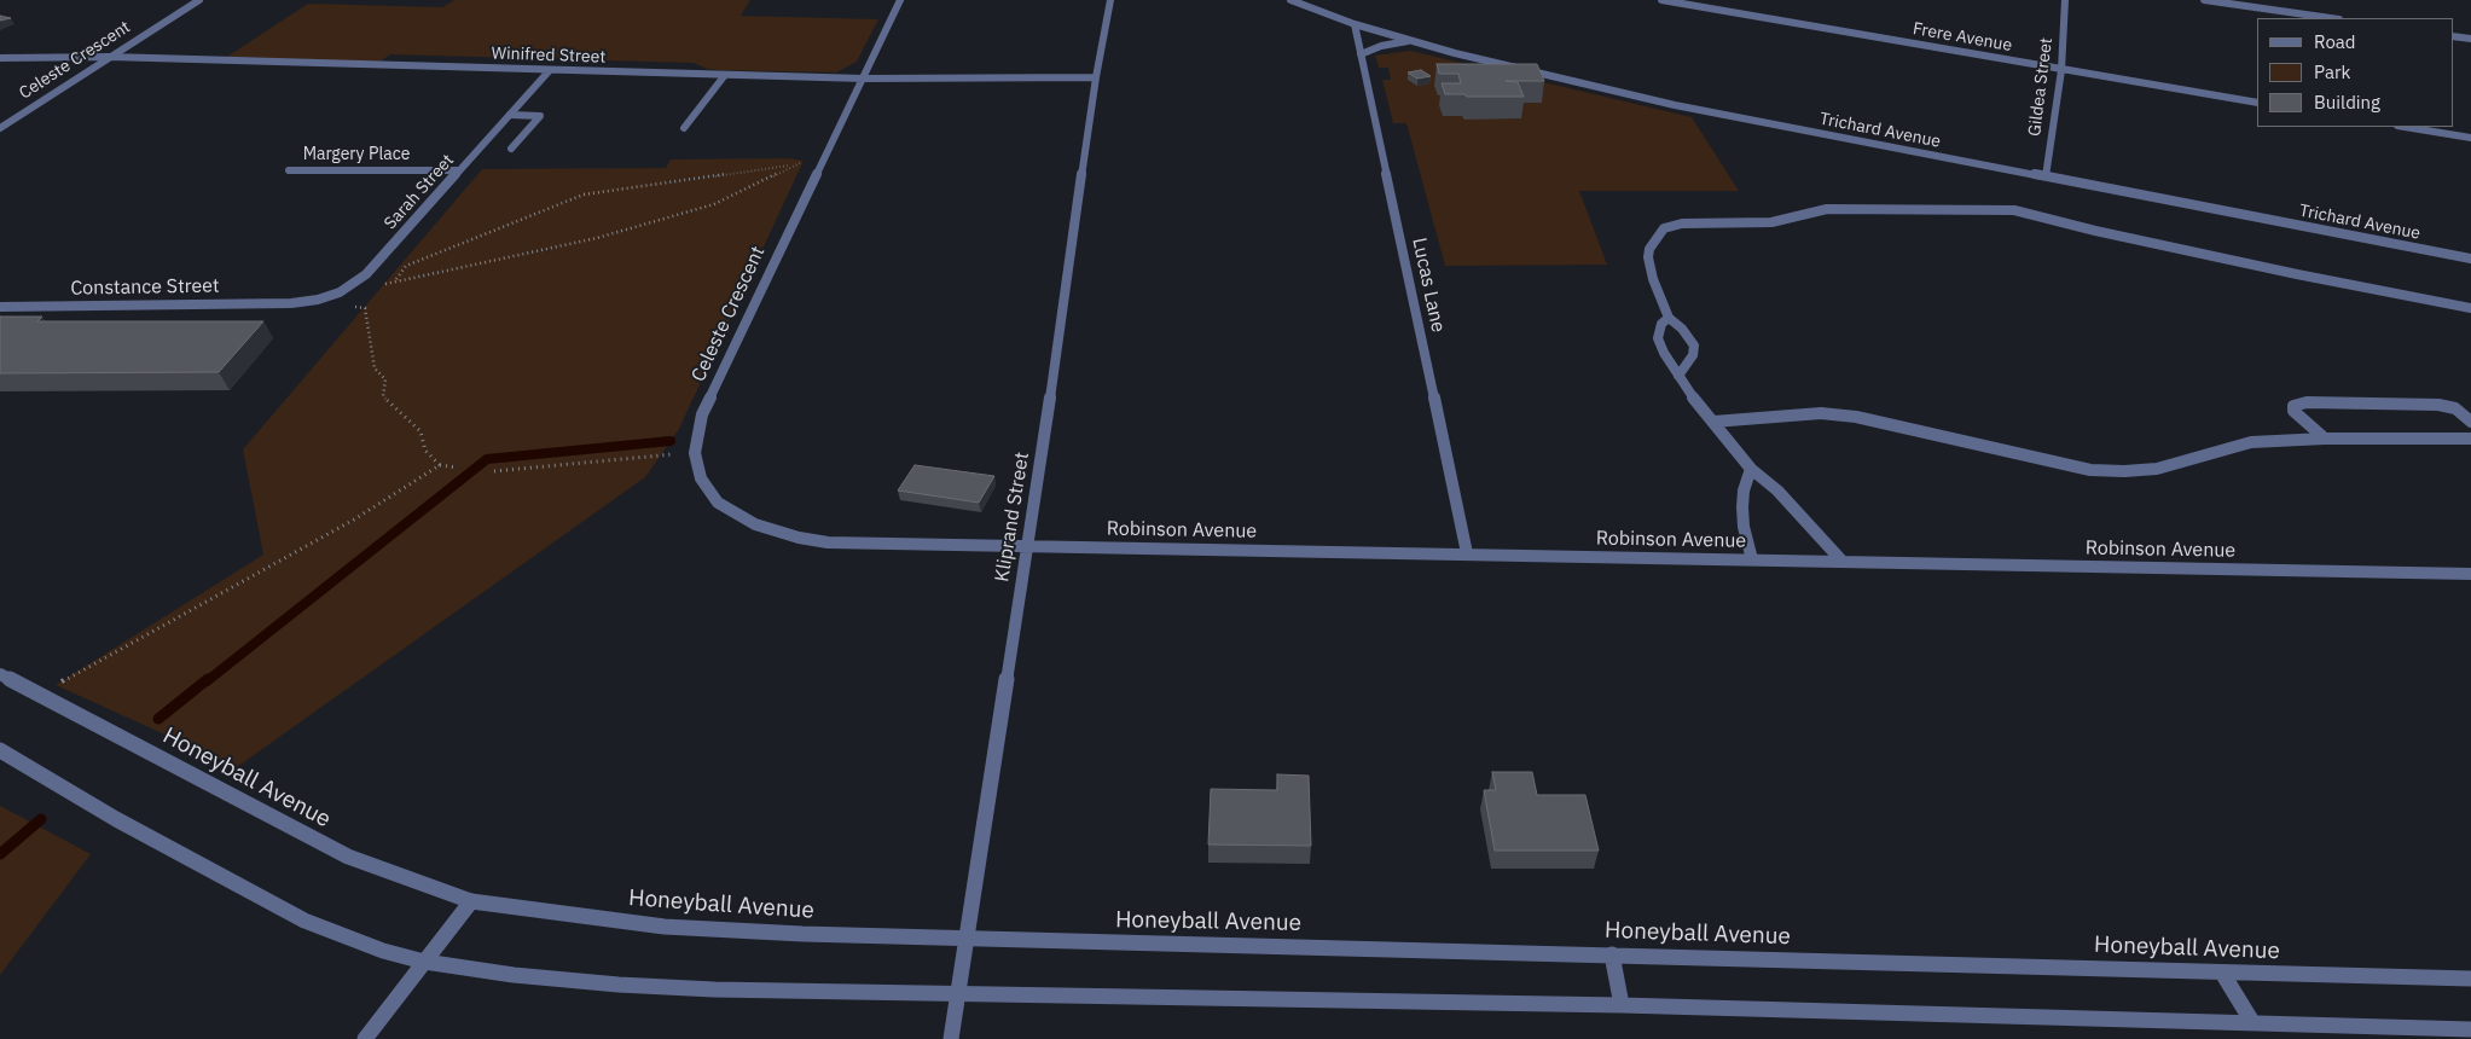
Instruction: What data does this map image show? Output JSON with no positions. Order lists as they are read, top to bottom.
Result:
{
  "streets": {
    "street": [
      "Frere Avenue",
      "Winifred Street",
      "Celeste Crescent",
      "Gildea Street",
      "Trichard Avenue",
      "Margery Place",
      "Sarah Street",
      "Lucas Lane",
      "Constance Street",
      "Kliprand Street",
      "Robinson Avenue",
      "Honeyball Avenue"
    ]
  },
  "crossings": [
    ["Frere Avenue", "Gildea Street"],
    ["Winifred Street", "Celeste Crescent"],
    ["Winifred Street", "Sarah Street"],
    ["Winifred Street", "Kliprand Street"],
    ["Celeste Crescent", "Robinson Avenue"],
    ["Gildea Street", "Trichard Avenue"],
    ["Trichard Avenue", "Lucas Lane"],
    ["Margery Place", "Sarah Street"],
    ["Sarah Street", "Constance Street"],
    ["Lucas Lane", "Robinson Avenue"],
    ["Kliprand Street", "Robinson Avenue"],
    ["Kliprand Street", "Honeyball Avenue"]
  ],
  "legend": ["Road", "Park", "Building"]
}
